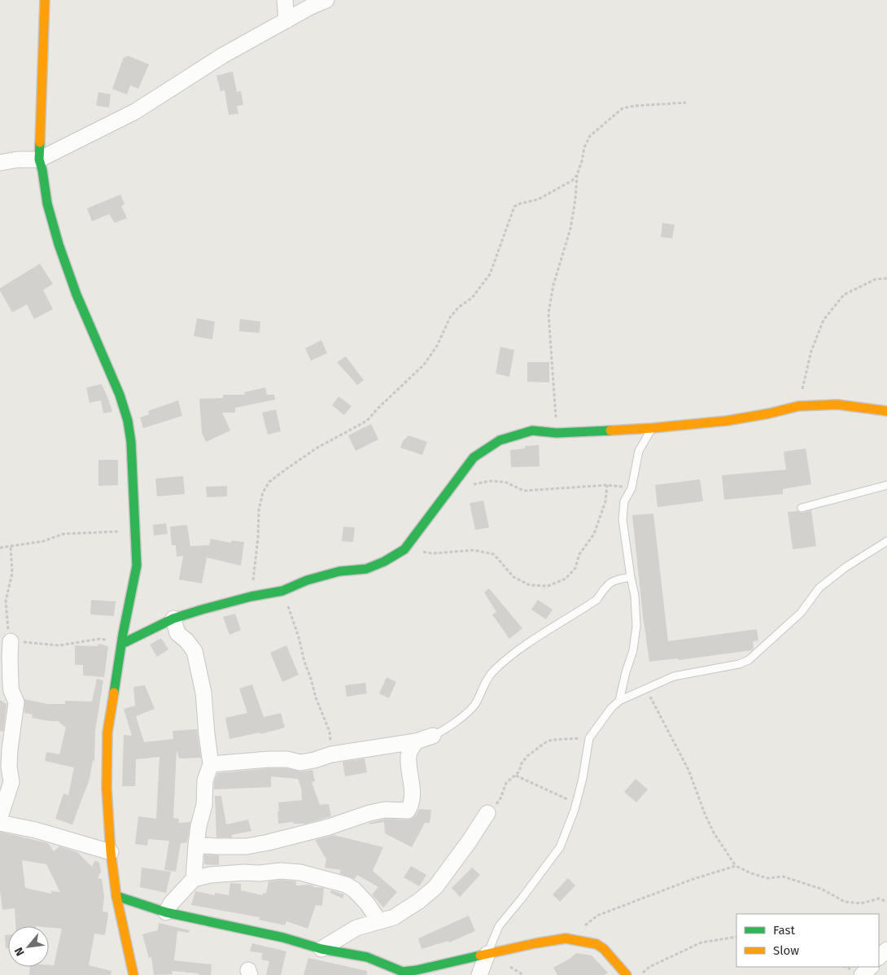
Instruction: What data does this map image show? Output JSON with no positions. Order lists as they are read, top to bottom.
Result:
{
  "legend": ["Fast", "Slow"],
  "north": "bottom left"
}
